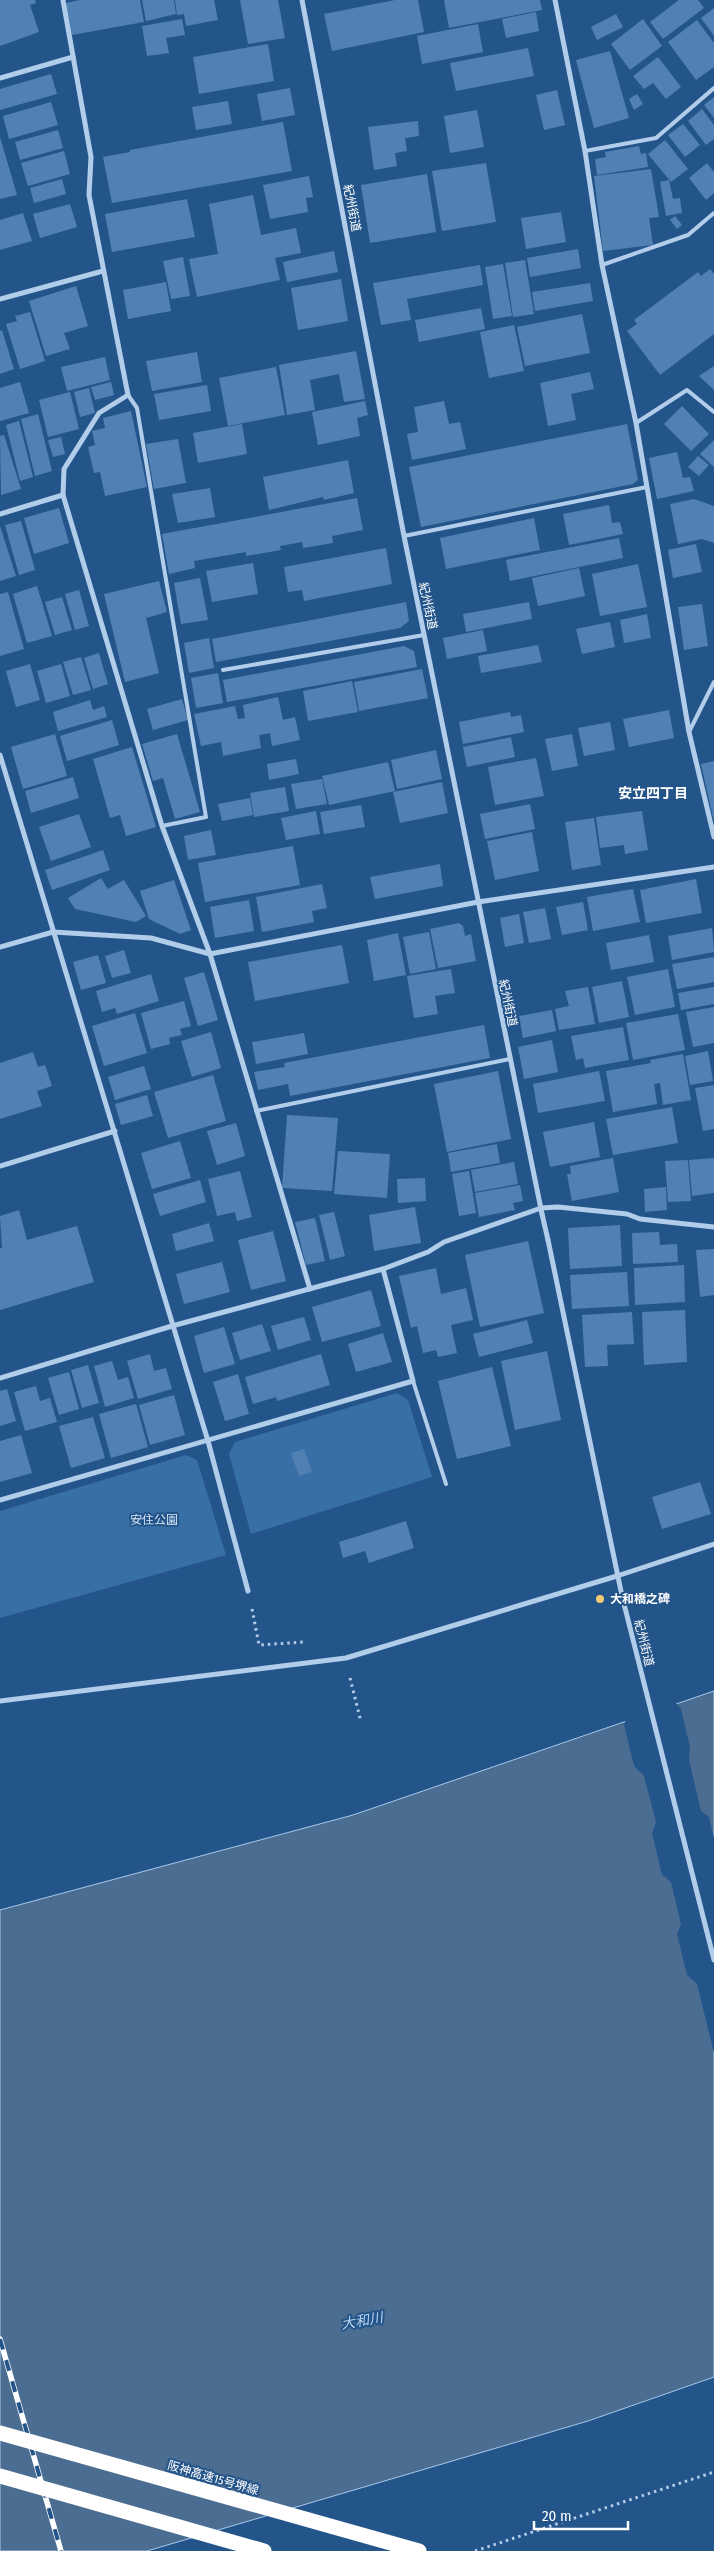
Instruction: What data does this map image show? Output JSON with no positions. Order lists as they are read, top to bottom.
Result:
{
  "streets": {
    "highway": ["阪神高速15号堺線"],
    "street": ["紀州街道"]
  },
  "districts": ["安立四丁目"],
  "water": ["大和川"],
  "parks": ["安住公園"],
  "places": ["大和橋之碑"],
  "scale_bar": "20 m"
}
